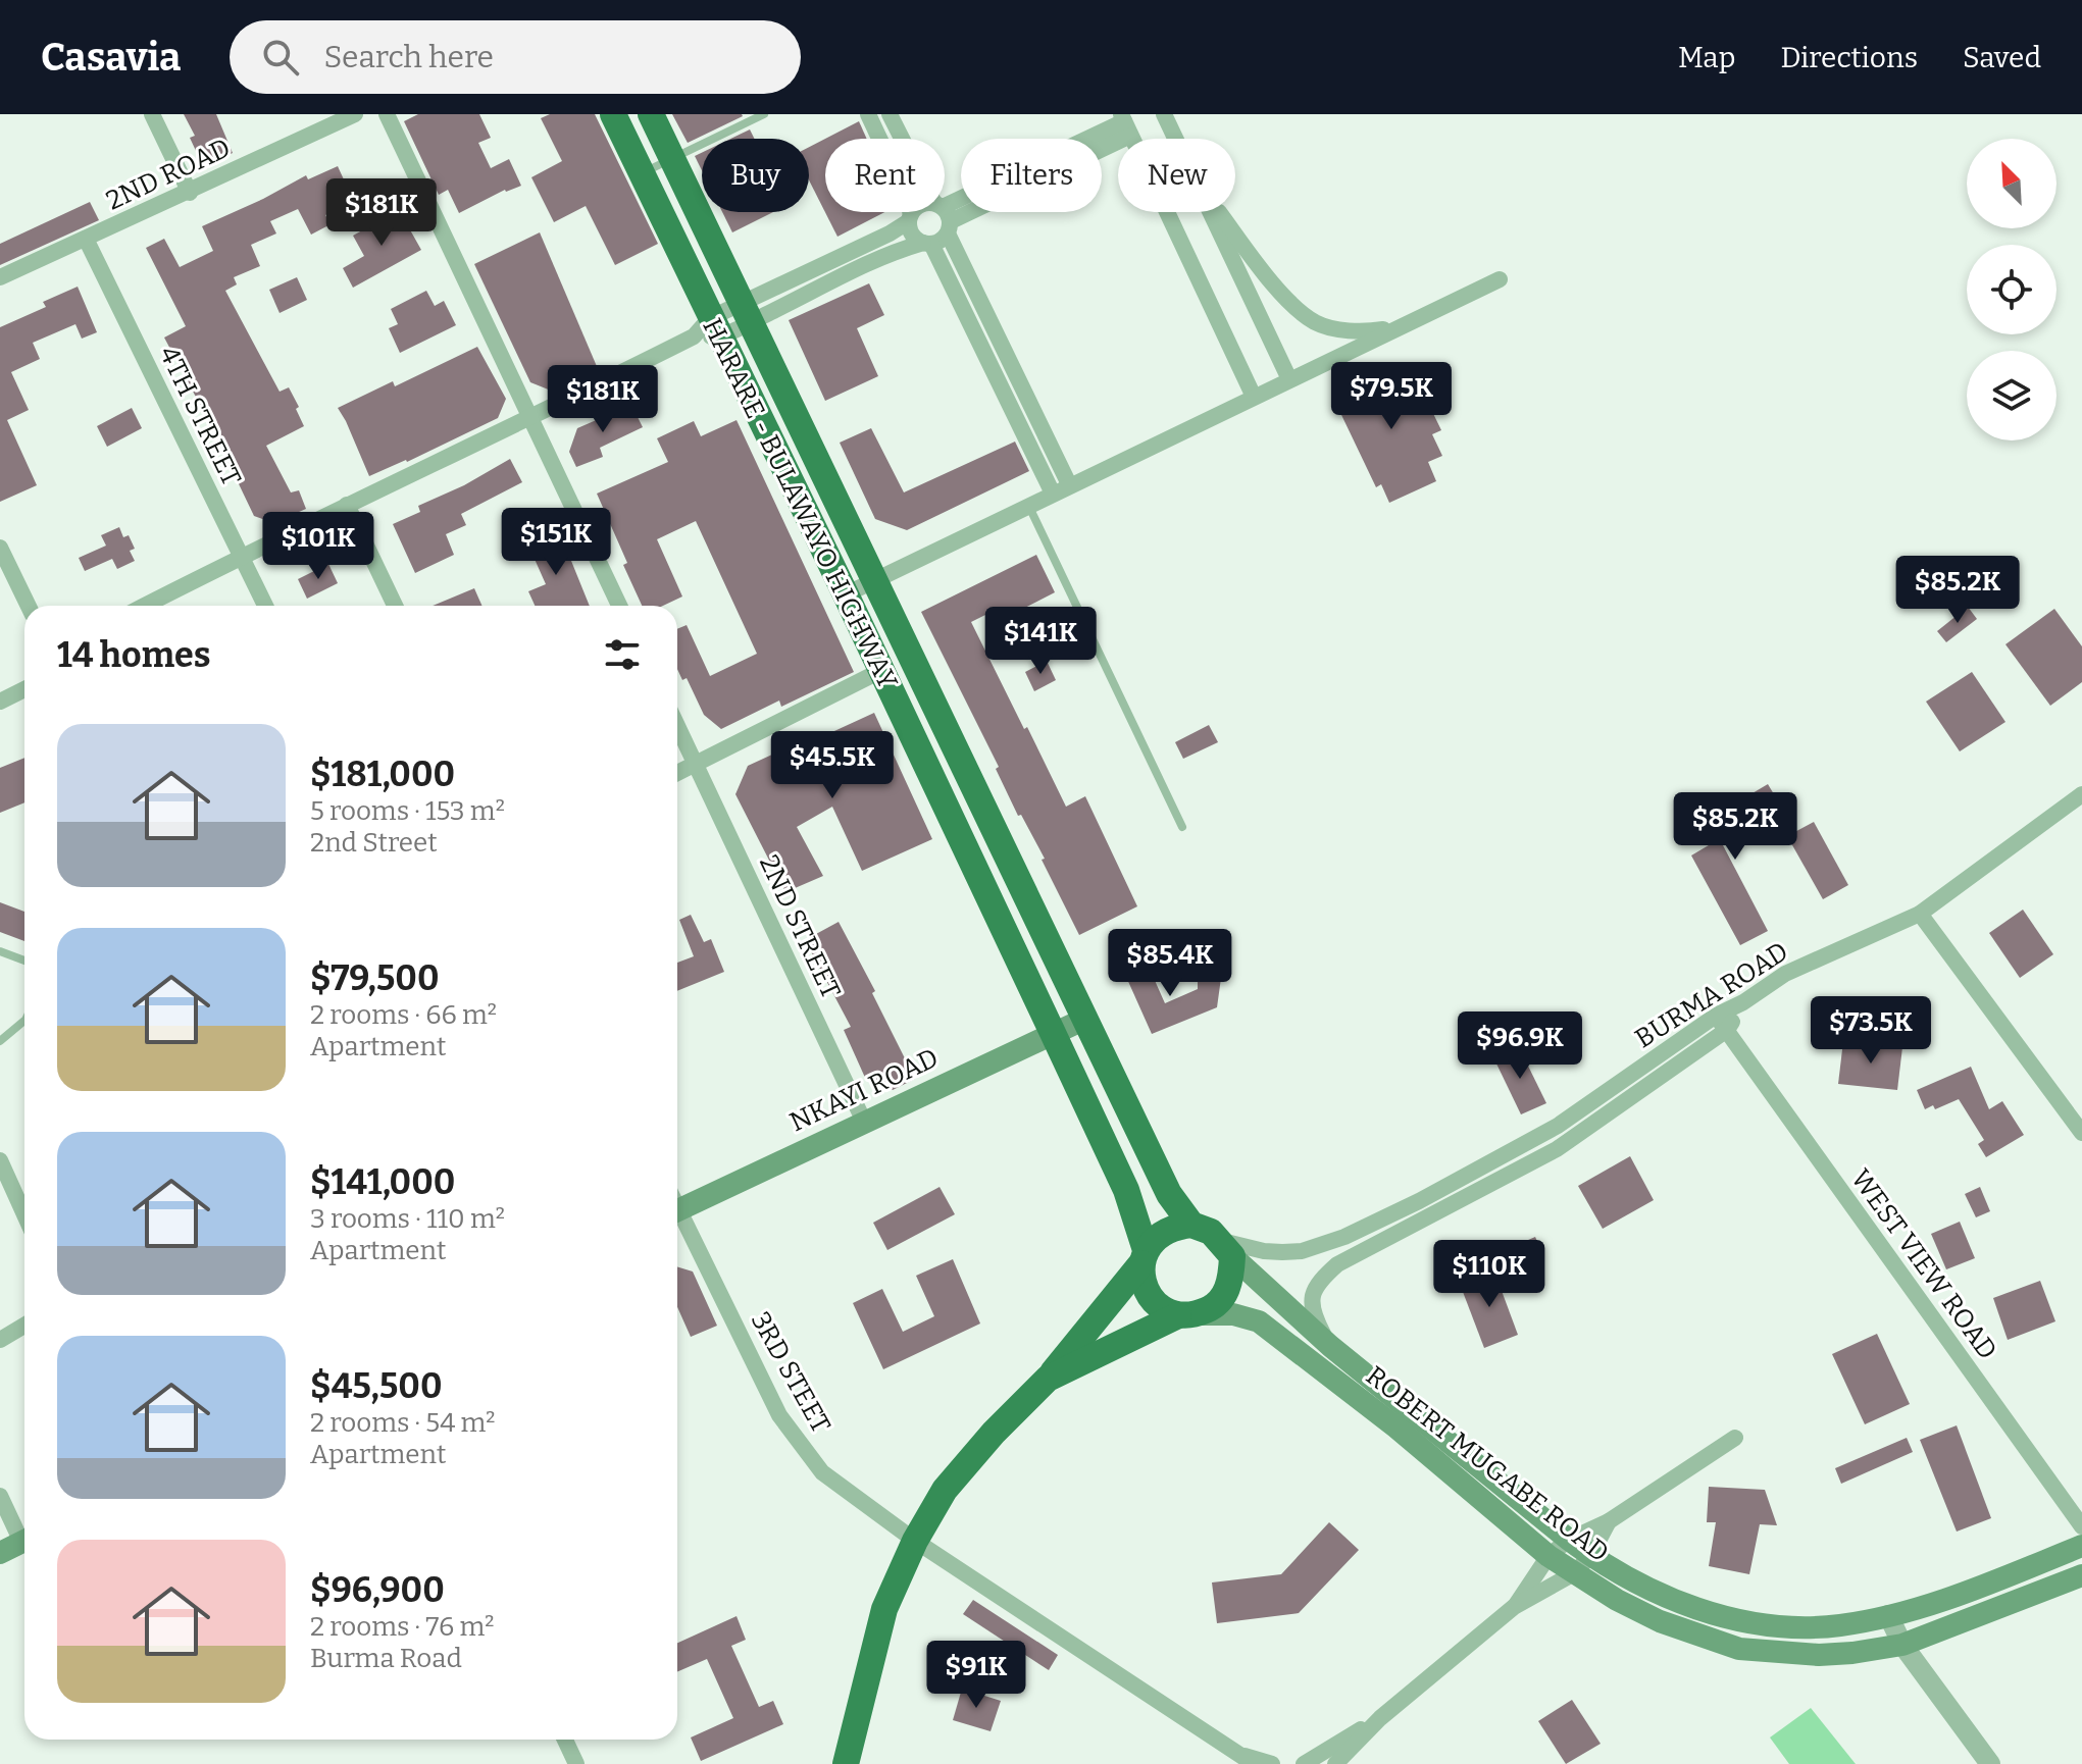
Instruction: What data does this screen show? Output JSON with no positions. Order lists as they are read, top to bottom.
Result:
{
  "streets": {
    "highway": ["HARARE - BULAWAYO HIGHWAY"],
    "main road": ["NKAYI ROAD", "ROBERT MUGABE ROAD"],
    "street": [
      "2ND ROAD",
      "4TH STREET",
      "2ND STREET",
      "BURMA ROAD",
      "WEST VIEW ROAD",
      "3RD STEET"
    ]
  },
  "crossings": [
    ["2ND ROAD", "4TH STREET"],
    ["HARARE - BULAWAYO HIGHWAY", "BURMA ROAD"],
    ["HARARE - BULAWAYO HIGHWAY", "NKAYI ROAD"],
    ["HARARE - BULAWAYO HIGHWAY", "ROBERT MUGABE ROAD"],
    ["2ND STREET", "NKAYI ROAD"],
    ["BURMA ROAD", "WEST VIEW ROAD"],
    ["BURMA ROAD", "ROBERT MUGABE ROAD"]
  ],
  "north": "top left",
  "page": {
    "header": "Casavia",
    "search": "Search here",
    "nav": ["Map", "Directions", "Saved"],
    "chip": [
      "Buy",
      "Rent",
      "Filters",
      "New"
    ],
    "price": [
      "$181K",
      "$79.5K",
      "$181K",
      "$151K",
      "$101K",
      "$85.2K",
      "$141K",
      "$45.5K",
      "$85.2K",
      "$85.4K",
      "$73.5K",
      "$96.9K",
      "$110K",
      "$91K"
    ],
    "heading": "14 homes",
    "list": [
      {
        "name": "$181,000",
        "note": "5 rooms · 153 m² · 2nd Street"
      },
      {
        "name": "$79,500",
        "note": "2 rooms · 66 m² · Apartment"
      },
      {
        "name": "$141,000",
        "note": "3 rooms · 110 m² · Apartment"
      },
      {
        "name": "$45,500",
        "note": "2 rooms · 54 m² · Apartment"
      },
      {
        "name": "$96,900",
        "note": "2 rooms · 76 m² · Burma Road"
      }
    ]
  }
}
